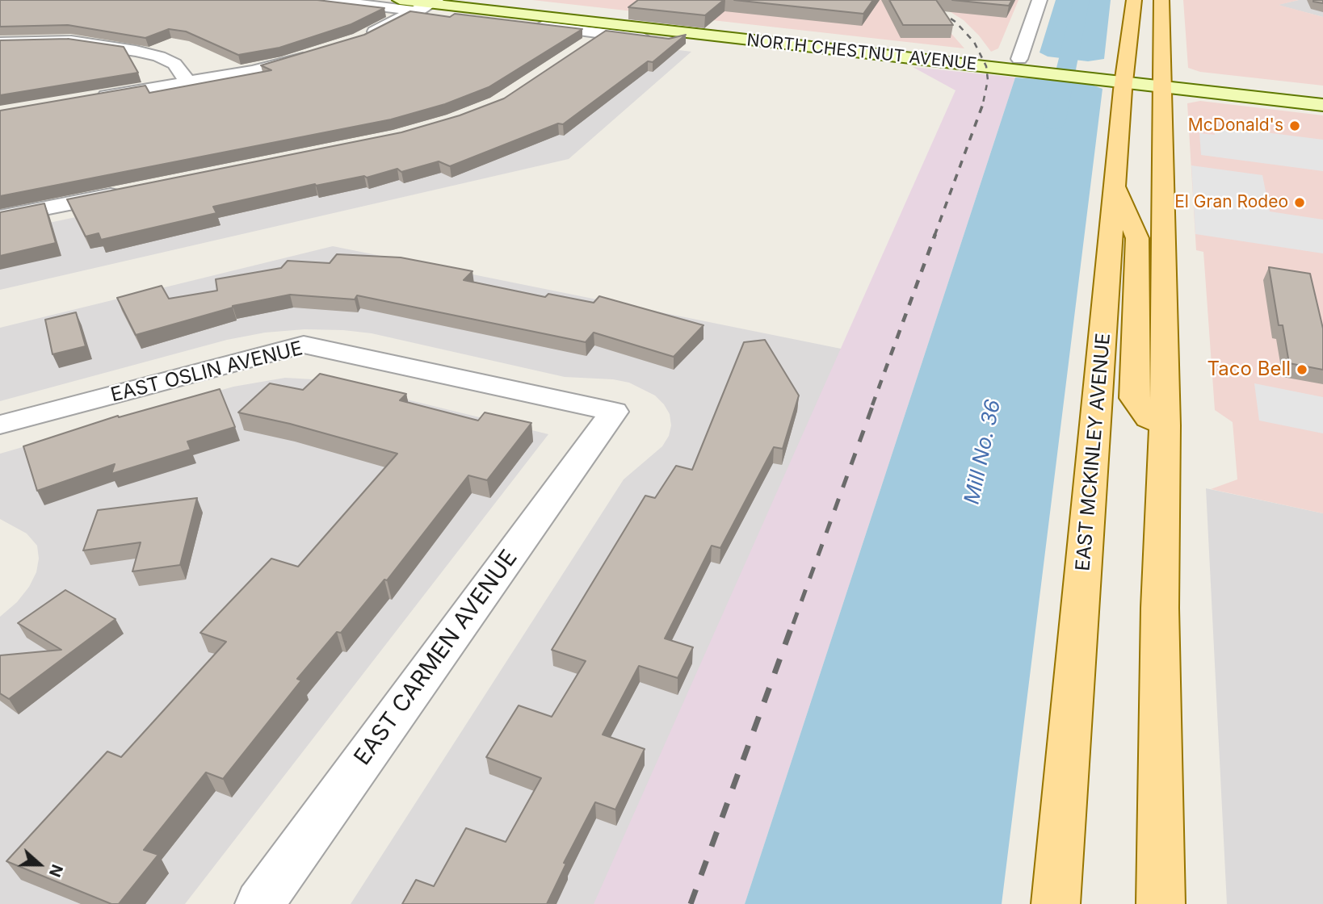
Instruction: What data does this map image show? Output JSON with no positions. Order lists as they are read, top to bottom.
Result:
{
  "streets": {
    "main road": ["NORTH CHESTNUT AVENUE", "EAST MCKINLEY AVENUE"],
    "street": ["EAST OSLIN AVENUE", "EAST CARMEN AVENUE"]
  },
  "crossings": [
    ["NORTH CHESTNUT AVENUE", "EAST MCKINLEY AVENUE"],
    ["EAST OSLIN AVENUE", "EAST CARMEN AVENUE"]
  ],
  "water": ["Mill No. 36"],
  "places": ["McDonald's", "El Gran Rodeo", "Taco Bell"],
  "north": "right"
}
